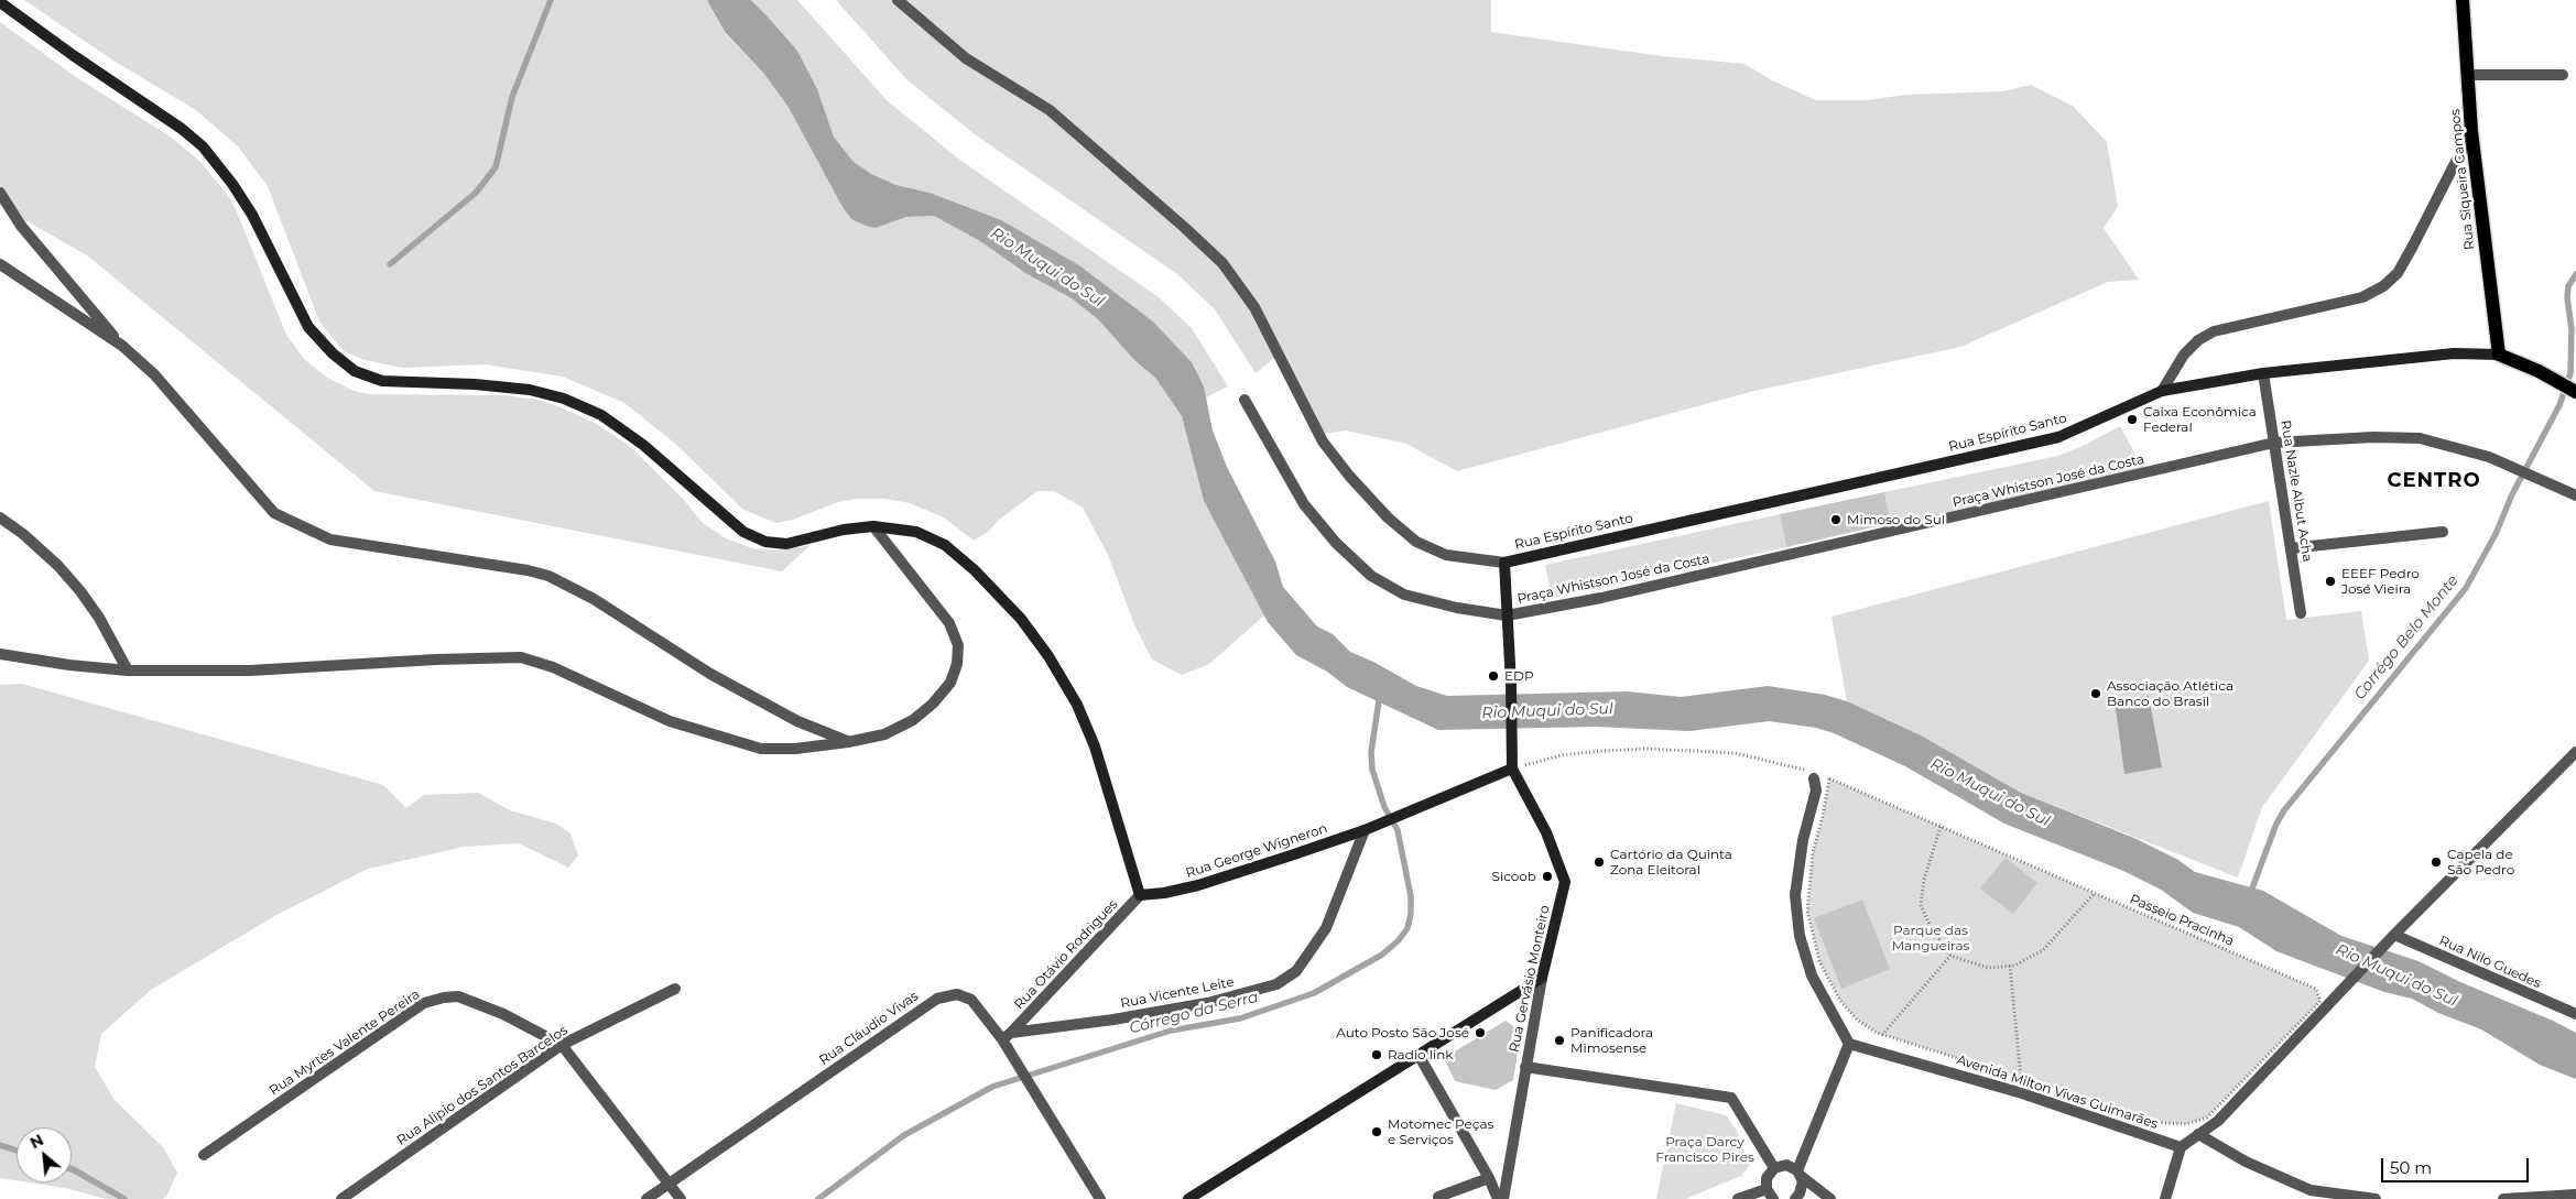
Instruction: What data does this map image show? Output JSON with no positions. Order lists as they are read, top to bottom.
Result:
{
  "streets": {
    "main road": [
      "Rua Siqueira Campos",
      "Rua Espírito Santo",
      "Rua George Wigneron",
      "Rua Gervásio Monteiro"
    ],
    "street": [
      "Praça Whistson José da Costa",
      "Rua Nazle Albut Acha",
      "Rua Otávio Rodrigues",
      "Rua Nilo Guedes",
      "Rua Vicente Leite",
      "Rua Cláudio Vivas",
      "Rua Myrtes Valente Pereira",
      "Rua Alipio dos Santos Barcelos",
      "Avenida Milton Vivas Guimarães"
    ],
    "path": ["Passeio Pracinha"]
  },
  "crossings": [
    ["Rua Siqueira Campos", "Rua Espírito Santo"],
    ["Rua Espírito Santo", "Rua Nazle Albut Acha"],
    ["Praça Whistson José da Costa", "Rua Nazle Albut Acha"],
    ["Rua George Wigneron", "Rua Otávio Rodrigues"],
    ["Rua George Wigneron", "Rua Gervásio Monteiro"],
    ["Rua George Wigneron", "Rua Vicente Leite"],
    ["Rua Otávio Rodrigues", "Rua Vicente Leite"],
    ["Rua Otávio Rodrigues", "Rua Cláudio Vivas"],
    ["Rua Vicente Leite", "Rua Cláudio Vivas"],
    ["Rua Cláudio Vivas", "Rua Myrtes Valente Pereira"],
    ["Rua Myrtes Valente Pereira", "Rua Alipio dos Santos Barcelos"]
  ],
  "districts": ["CENTRO"],
  "water": ["Rio Muqui do Sul", "Corrégo Belo Monte", "Córrego da Serra"],
  "parks": ["Parque das Mangueiras", "Praça Darcy Francisco Pires"],
  "places": [
    "Caixa Econômica Federal",
    "Mimoso do Sul",
    "EEEF Pedro José Vieira",
    "EDP",
    "Associação Atlética Banco do Brasil",
    "Cartório da Quinta Zona Eleitoral",
    "Capela de São Pedro",
    "Sicoob",
    "Auto Posto São José",
    "Panificadora Mimosense",
    "Radio link",
    "Motomec Peças e Serviços"
  ],
  "scale_bar": "50 m",
  "north": "top left"
}
